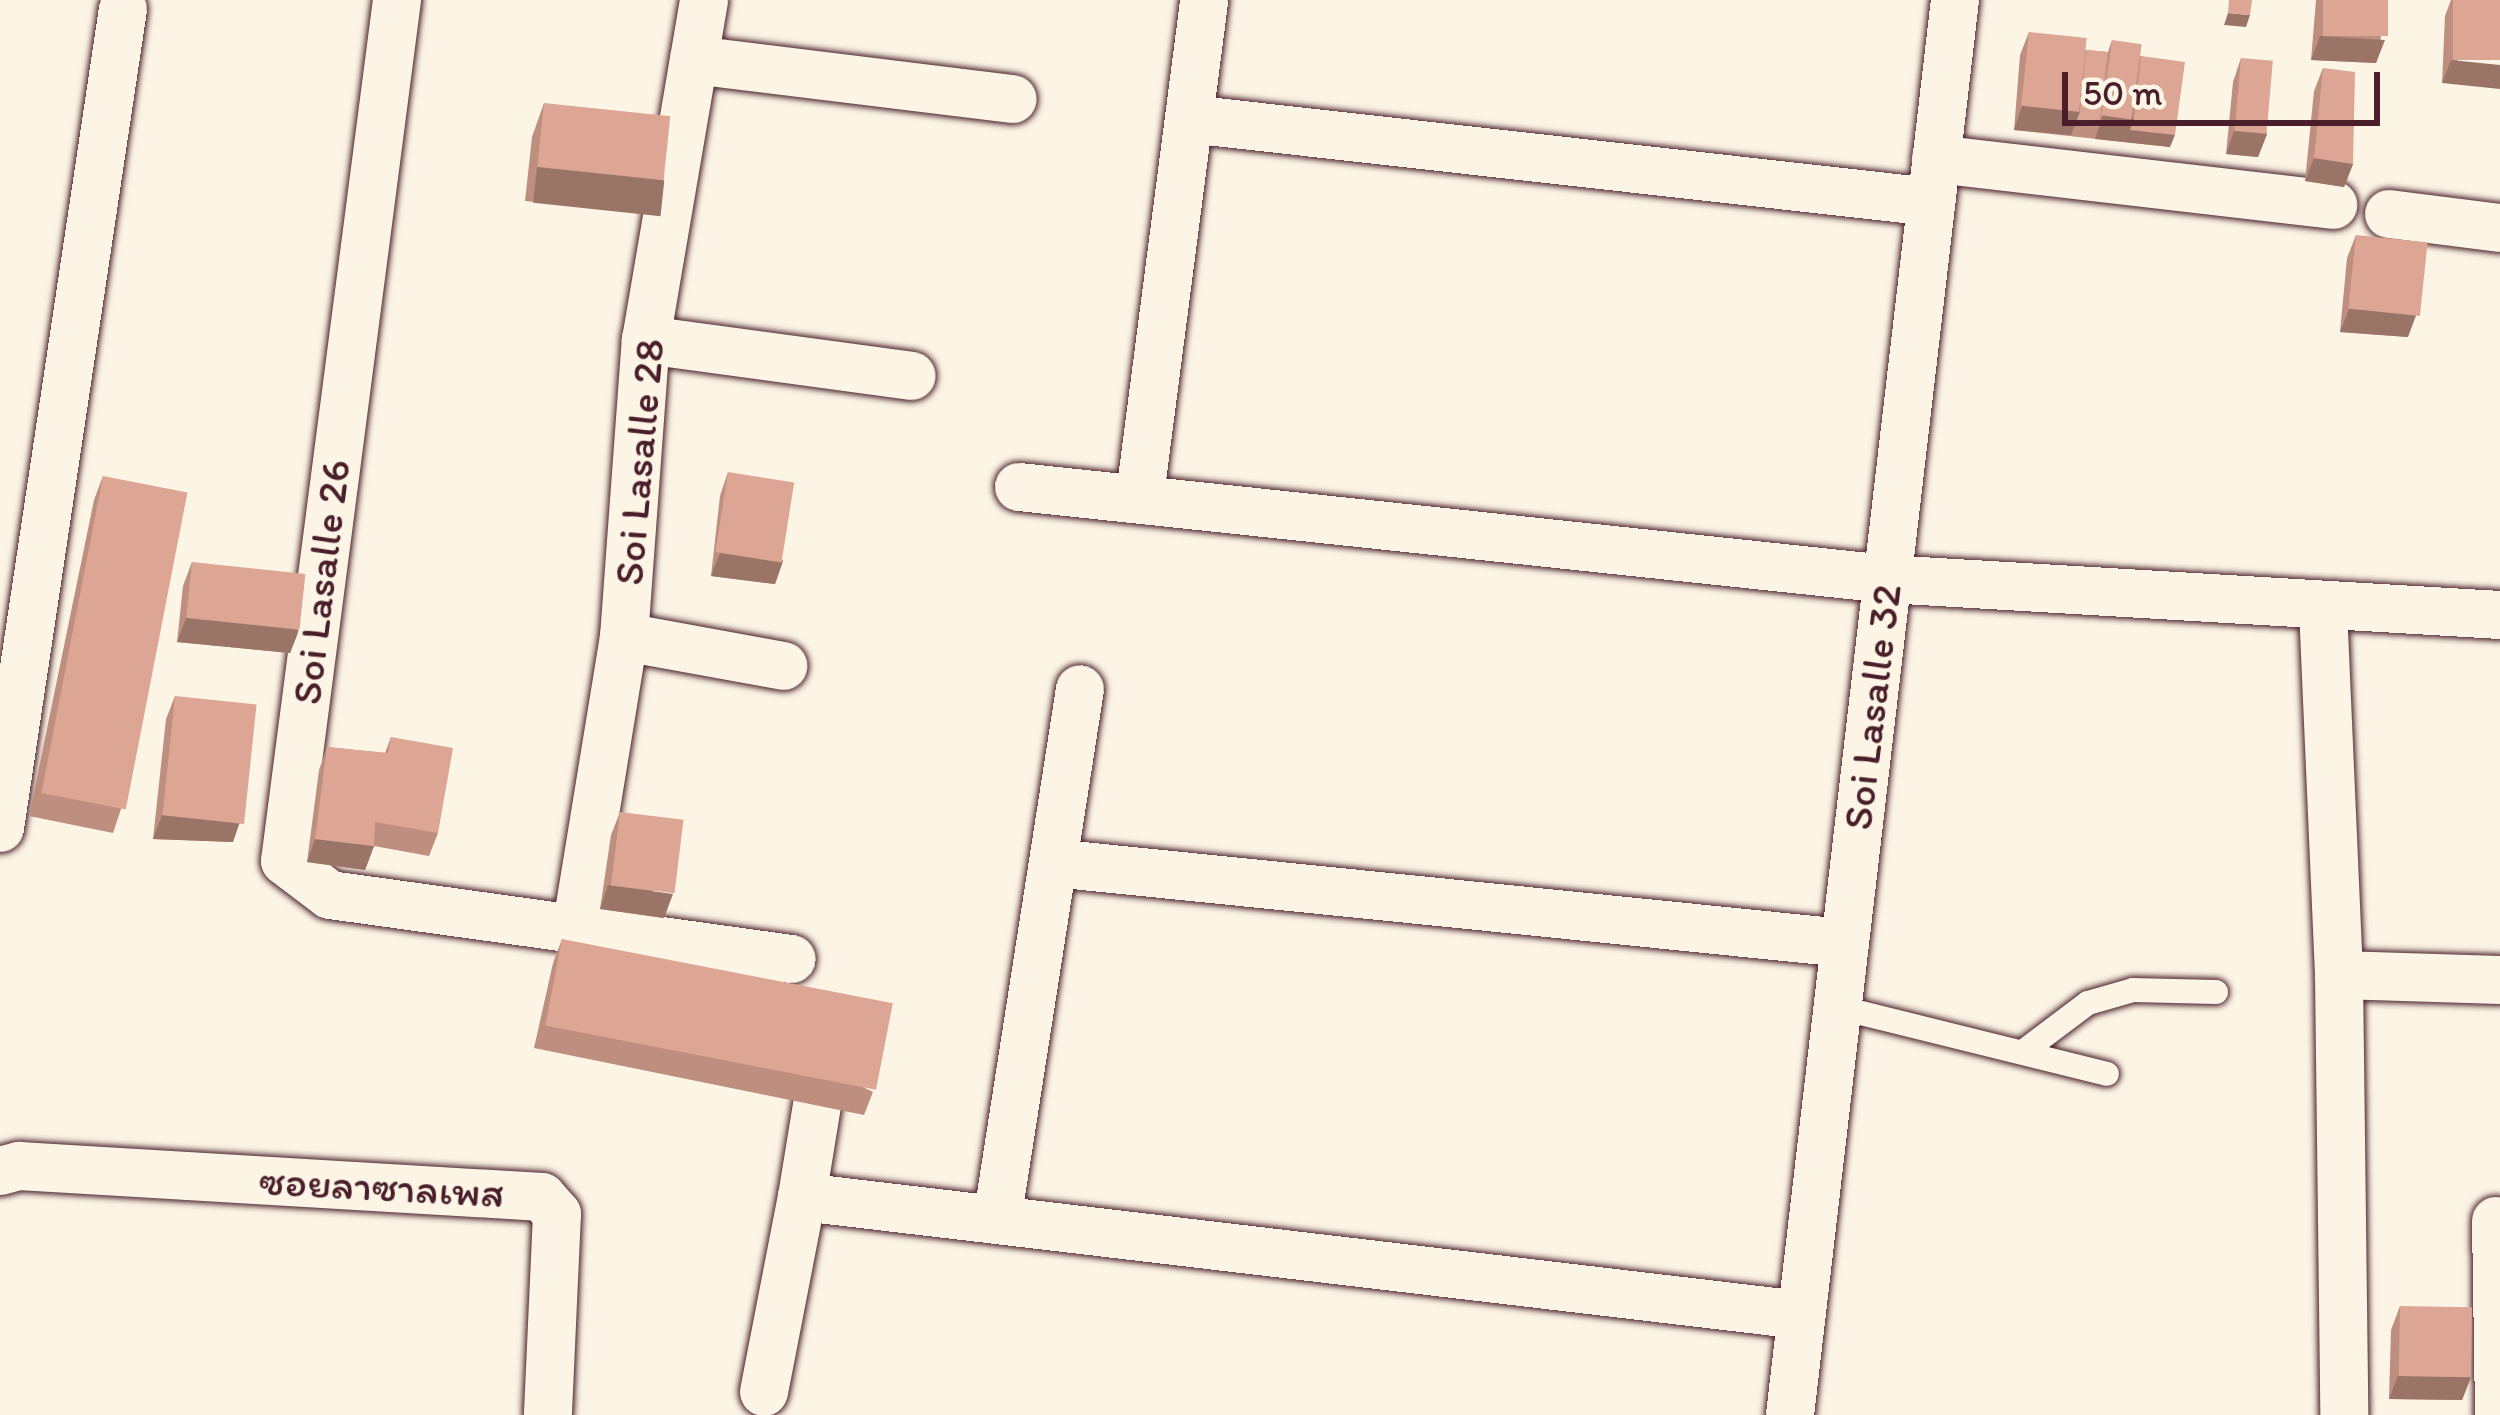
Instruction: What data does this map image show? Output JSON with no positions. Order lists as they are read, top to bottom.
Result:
{
  "streets": {
    "street": [
      "Soi Lasalle 28",
      "Soi Lasalle 26",
      "Soi Lasalle 32",
      "ซอยลาซาลเพส"
    ]
  },
  "crossings": [
    ["Soi Lasalle 28", "Soi Lasalle 26"]
  ],
  "scale_bar": "50 m"
}
